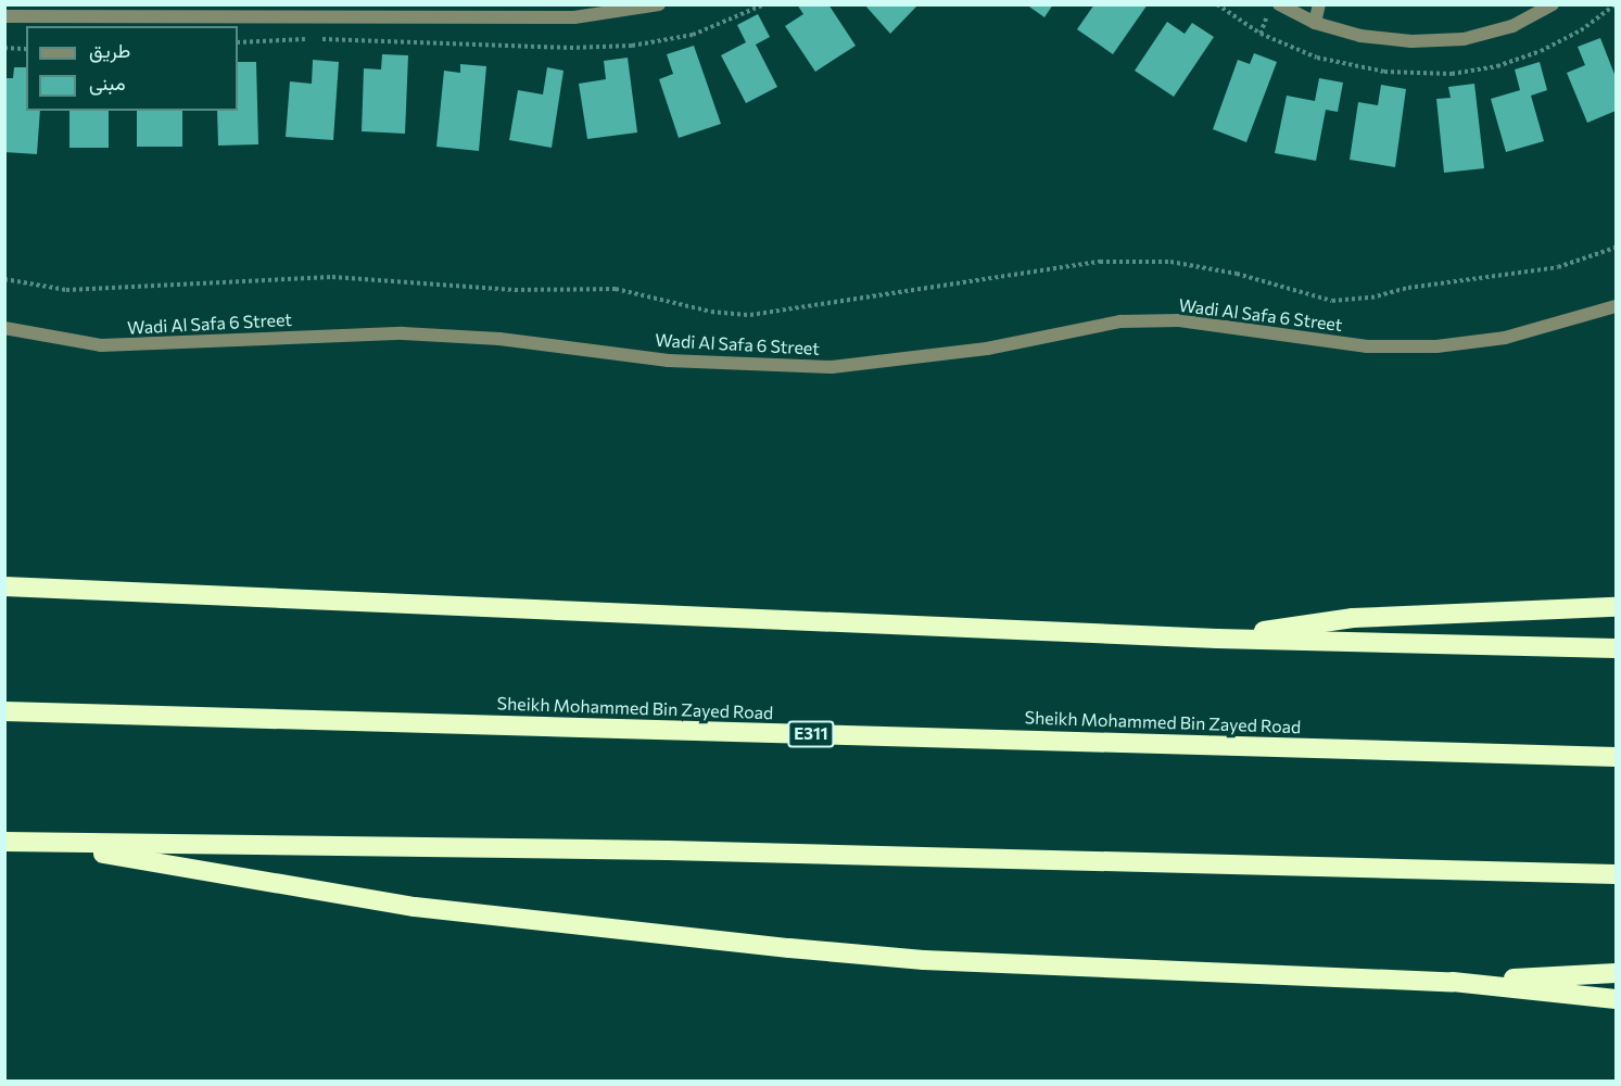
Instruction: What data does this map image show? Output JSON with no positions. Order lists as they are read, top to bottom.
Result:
{
  "streets": {
    "highway": ["Sheikh Mohammed Bin Zayed Road", "E311"],
    "street": ["Wadi Al Safa 6 Street"]
  },
  "legend": ["طريق", "مبنى"]
}
